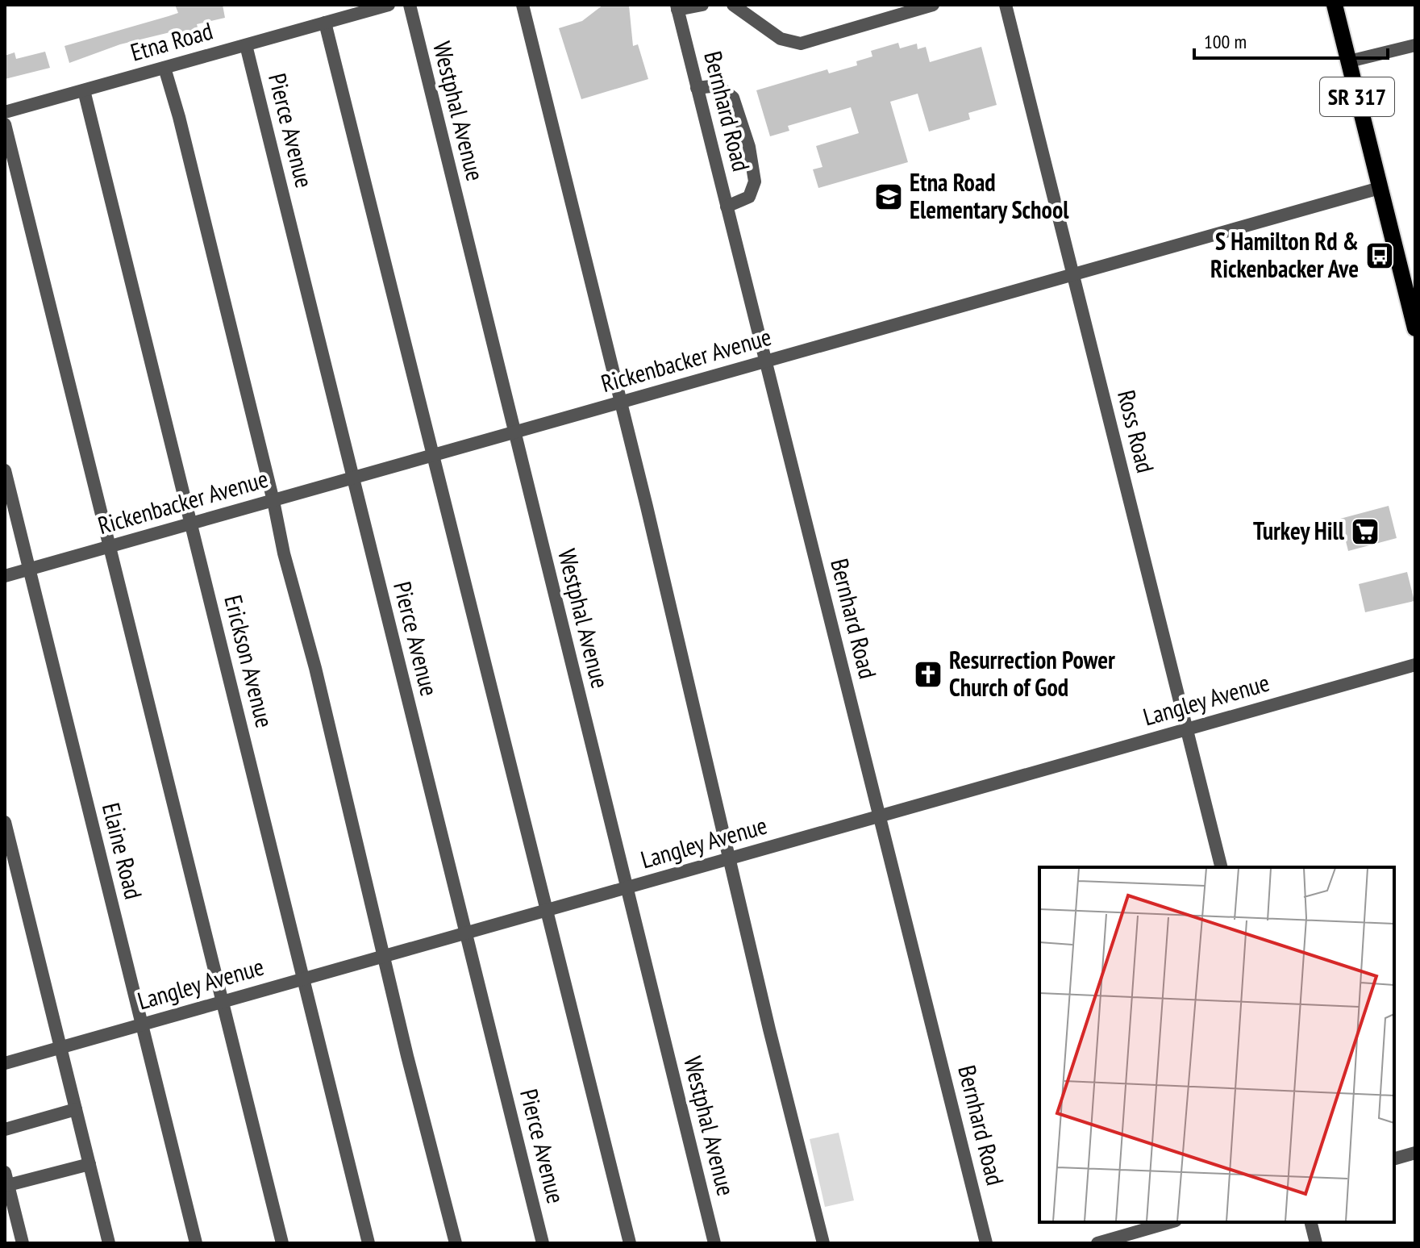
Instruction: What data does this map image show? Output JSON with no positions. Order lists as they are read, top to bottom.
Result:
{
  "streets": {
    "main road": ["SR 317"],
    "street": [
      "Etna Road",
      "Westphal Avenue",
      "Bernhard Road",
      "Pierce Avenue",
      "Rickenbacker Avenue",
      "Ross Road",
      "Erickson Avenue",
      "Langley Avenue",
      "Elaine Road"
    ]
  },
  "crossings": [
    ["Etna Road", "Pierce Avenue"],
    ["Etna Road", "Erickson Avenue"],
    ["SR 317", "Rickenbacker Avenue"],
    ["Westphal Avenue", "Rickenbacker Avenue"],
    ["Westphal Avenue", "Langley Avenue"],
    ["Bernhard Road", "Rickenbacker Avenue"],
    ["Bernhard Road", "Langley Avenue"],
    ["Pierce Avenue", "Rickenbacker Avenue"],
    ["Pierce Avenue", "Langley Avenue"],
    ["Rickenbacker Avenue", "Ross Road"],
    ["Rickenbacker Avenue", "Erickson Avenue"],
    ["Rickenbacker Avenue", "Elaine Road"],
    ["Ross Road", "Langley Avenue"],
    ["Erickson Avenue", "Langley Avenue"],
    ["Langley Avenue", "Elaine Road"]
  ],
  "places": {
    "school or university": ["Etna Road Elementary School"],
    "bus stop": ["S Hamilton Rd & Rickenbacker Ave"],
    "supermarket": ["Turkey Hill"],
    "church": ["Resurrection Power Church of God"]
  },
  "scale_bar": "100 m"
}
